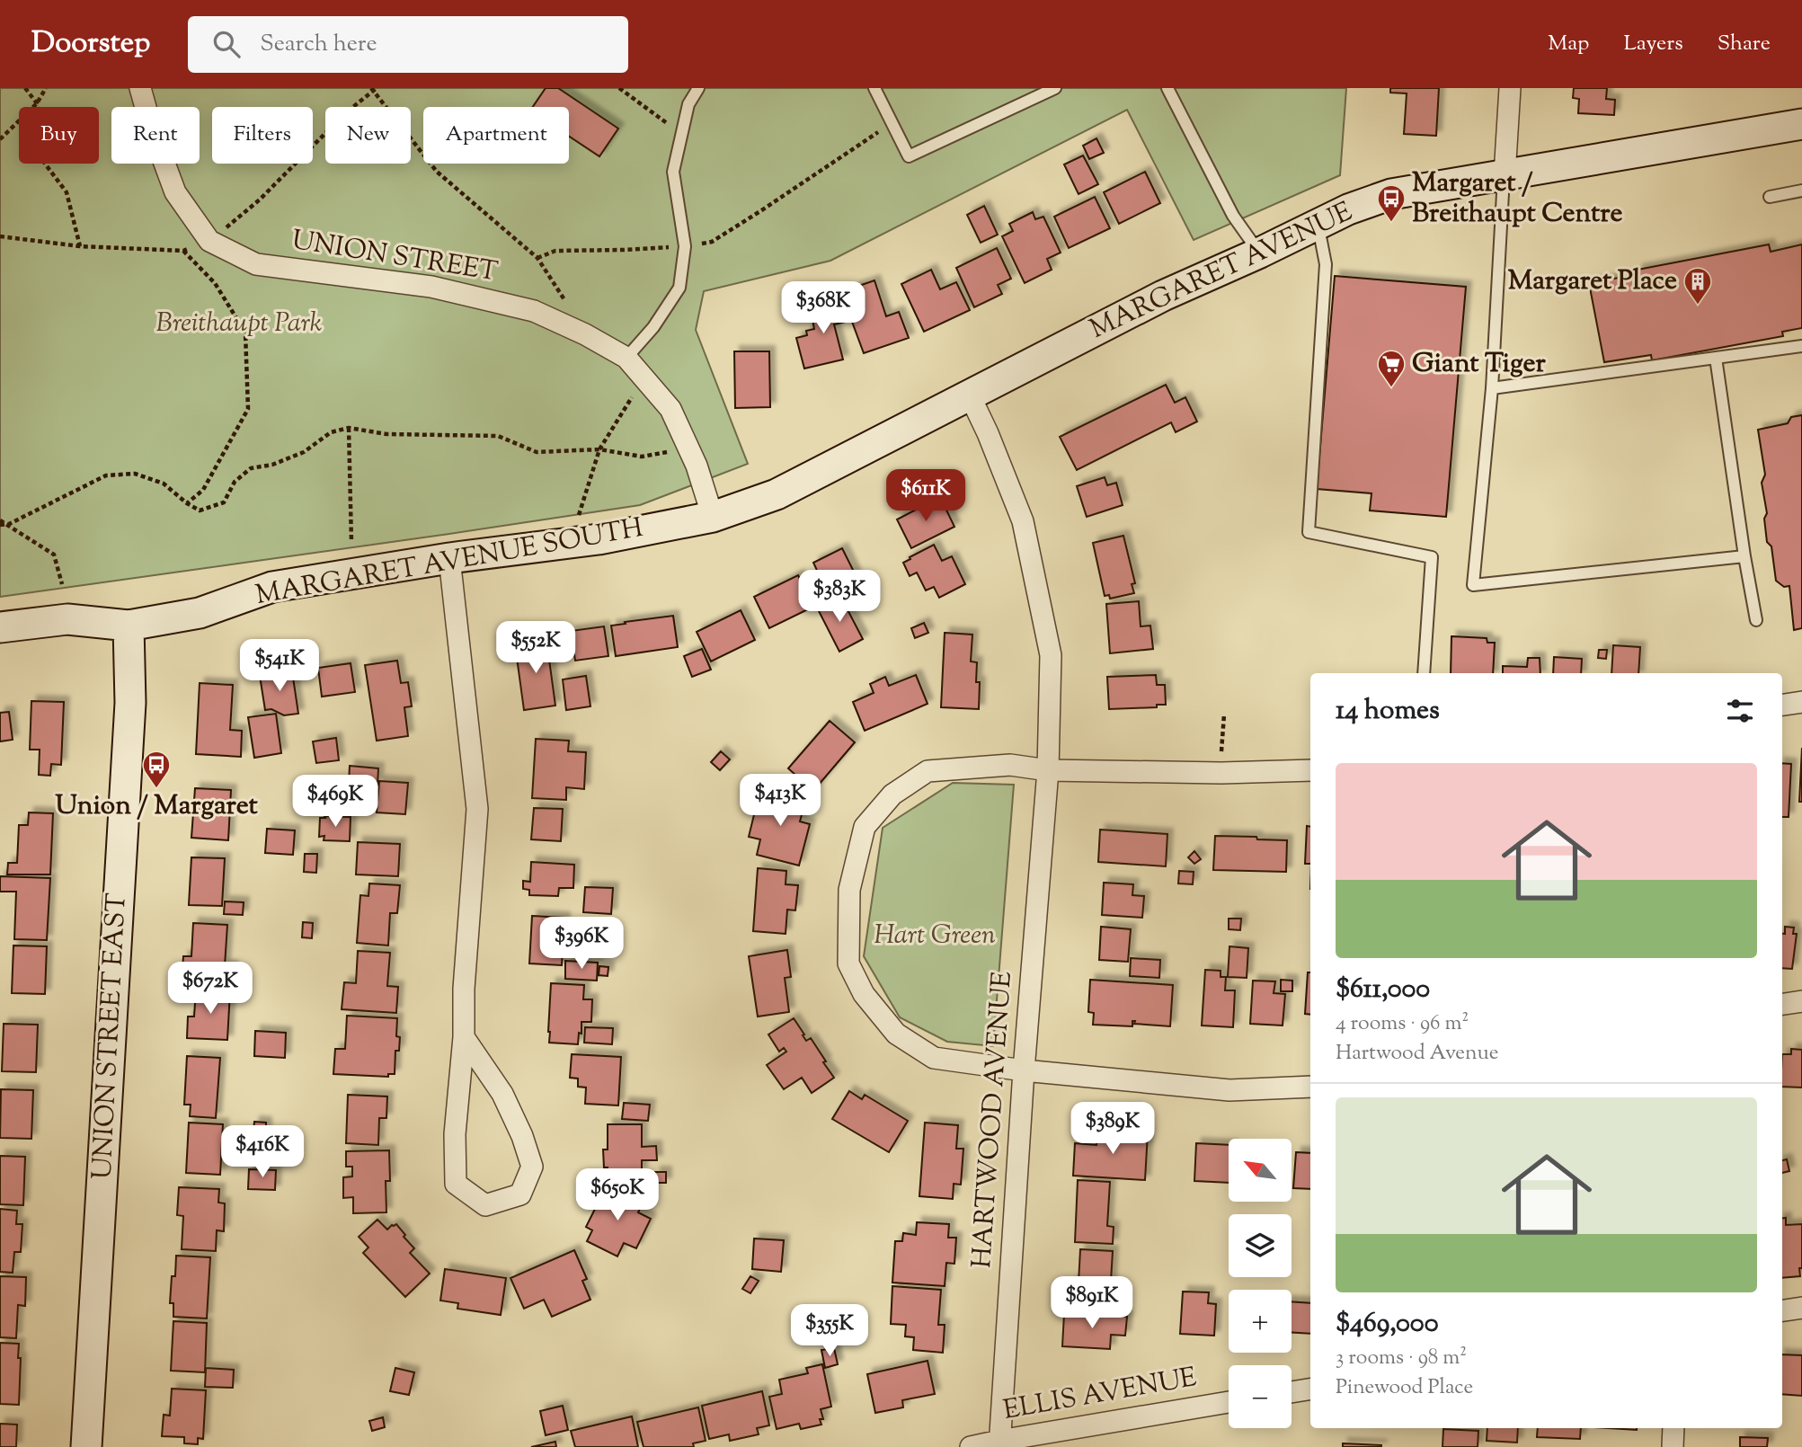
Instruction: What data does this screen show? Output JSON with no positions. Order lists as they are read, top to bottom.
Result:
{
  "streets": {
    "street": [
      "UNION STREET",
      "MARGARET AVENUE",
      "MARGARET AVENUE SOUTH",
      "UNION STREET EAST",
      "HARTWOOD AVENUE",
      "ELLIS AVENUE"
    ]
  },
  "crossings": [
    ["UNION STREET", "MARGARET AVENUE"],
    ["UNION STREET", "MARGARET AVENUE SOUTH"],
    ["MARGARET AVENUE", "MARGARET AVENUE SOUTH"],
    ["MARGARET AVENUE", "HARTWOOD AVENUE"],
    ["MARGARET AVENUE SOUTH", "UNION STREET EAST"],
    ["HARTWOOD AVENUE", "ELLIS AVENUE"]
  ],
  "parks": ["Breithaupt Park", "Hart Green"],
  "places": {
    "bus stop": ["Margaret / Breithaupt Centre", "Union / Margaret"],
    "building": ["Margaret Place"],
    "supermarket": ["Giant Tiger"]
  },
  "north": "top left",
  "page": {
    "header": "Doorstep",
    "search": "Search here",
    "nav": ["Map", "Layers", "Share"],
    "chip": [
      "Buy",
      "Rent",
      "Filters",
      "New",
      "Apartment"
    ],
    "price": [
      "$368K",
      "$611K",
      "$383K",
      "$552K",
      "$541K",
      "$413K",
      "$469K",
      "$396K",
      "$672K",
      "$389K",
      "$416K",
      "$650K",
      "$891K",
      "$355K"
    ],
    "heading": "14 homes",
    "list": [
      {
        "name": "$611,000",
        "note": "4 rooms · 96 m² · Hartwood Avenue"
      },
      {
        "name": "$469,000",
        "note": "3 rooms · 98 m² · Pinewood Place"
      }
    ],
    "map_buttons": ["+", "−"]
  }
}
